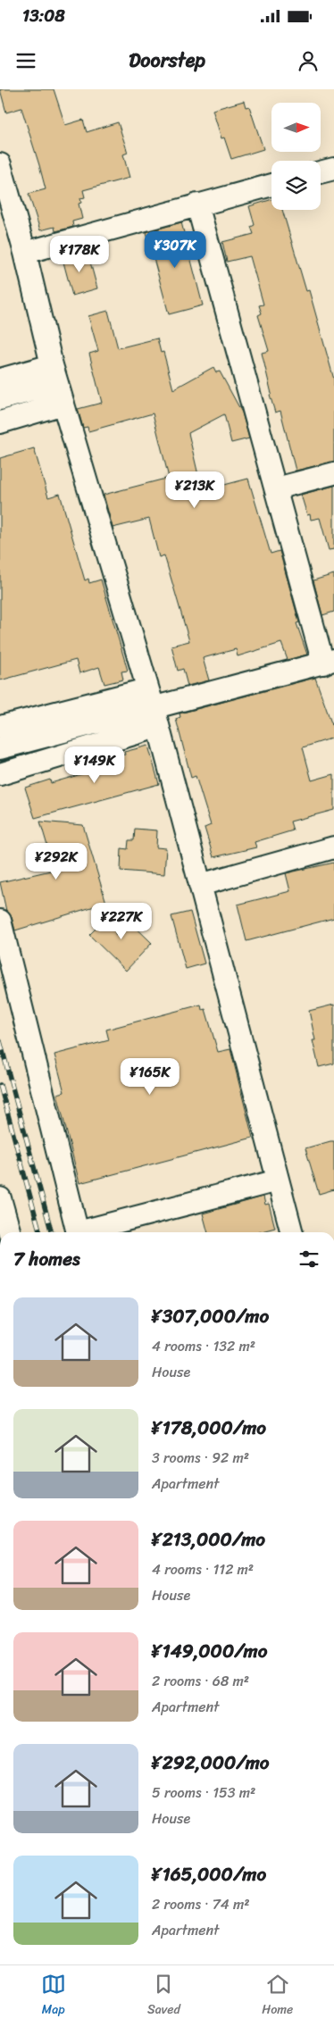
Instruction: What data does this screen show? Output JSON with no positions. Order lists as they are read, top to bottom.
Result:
{
  "north": "right",
  "page": {
    "status": "13:08",
    "header": "Doorstep",
    "price": [
      "¥307K",
      "¥178K",
      "¥213K",
      "¥149K",
      "¥292K",
      "¥227K",
      "¥165K"
    ],
    "heading": "7 homes",
    "list": [
      {
        "name": "¥307,000/mo",
        "note": "4 rooms · 132 m² · House"
      },
      {
        "name": "¥178,000/mo",
        "note": "3 rooms · 92 m² · Apartment"
      },
      {
        "name": "¥213,000/mo",
        "note": "4 rooms · 112 m² · House"
      },
      {
        "name": "¥149,000/mo",
        "note": "2 rooms · 68 m² · Apartment"
      },
      {
        "name": "¥292,000/mo",
        "note": "5 rooms · 153 m² · House"
      },
      {
        "name": "¥165,000/mo",
        "note": "2 rooms · 74 m² · Apartment"
      }
    ],
    "tabs": ["Map", "Saved", "Home"]
  }
}
